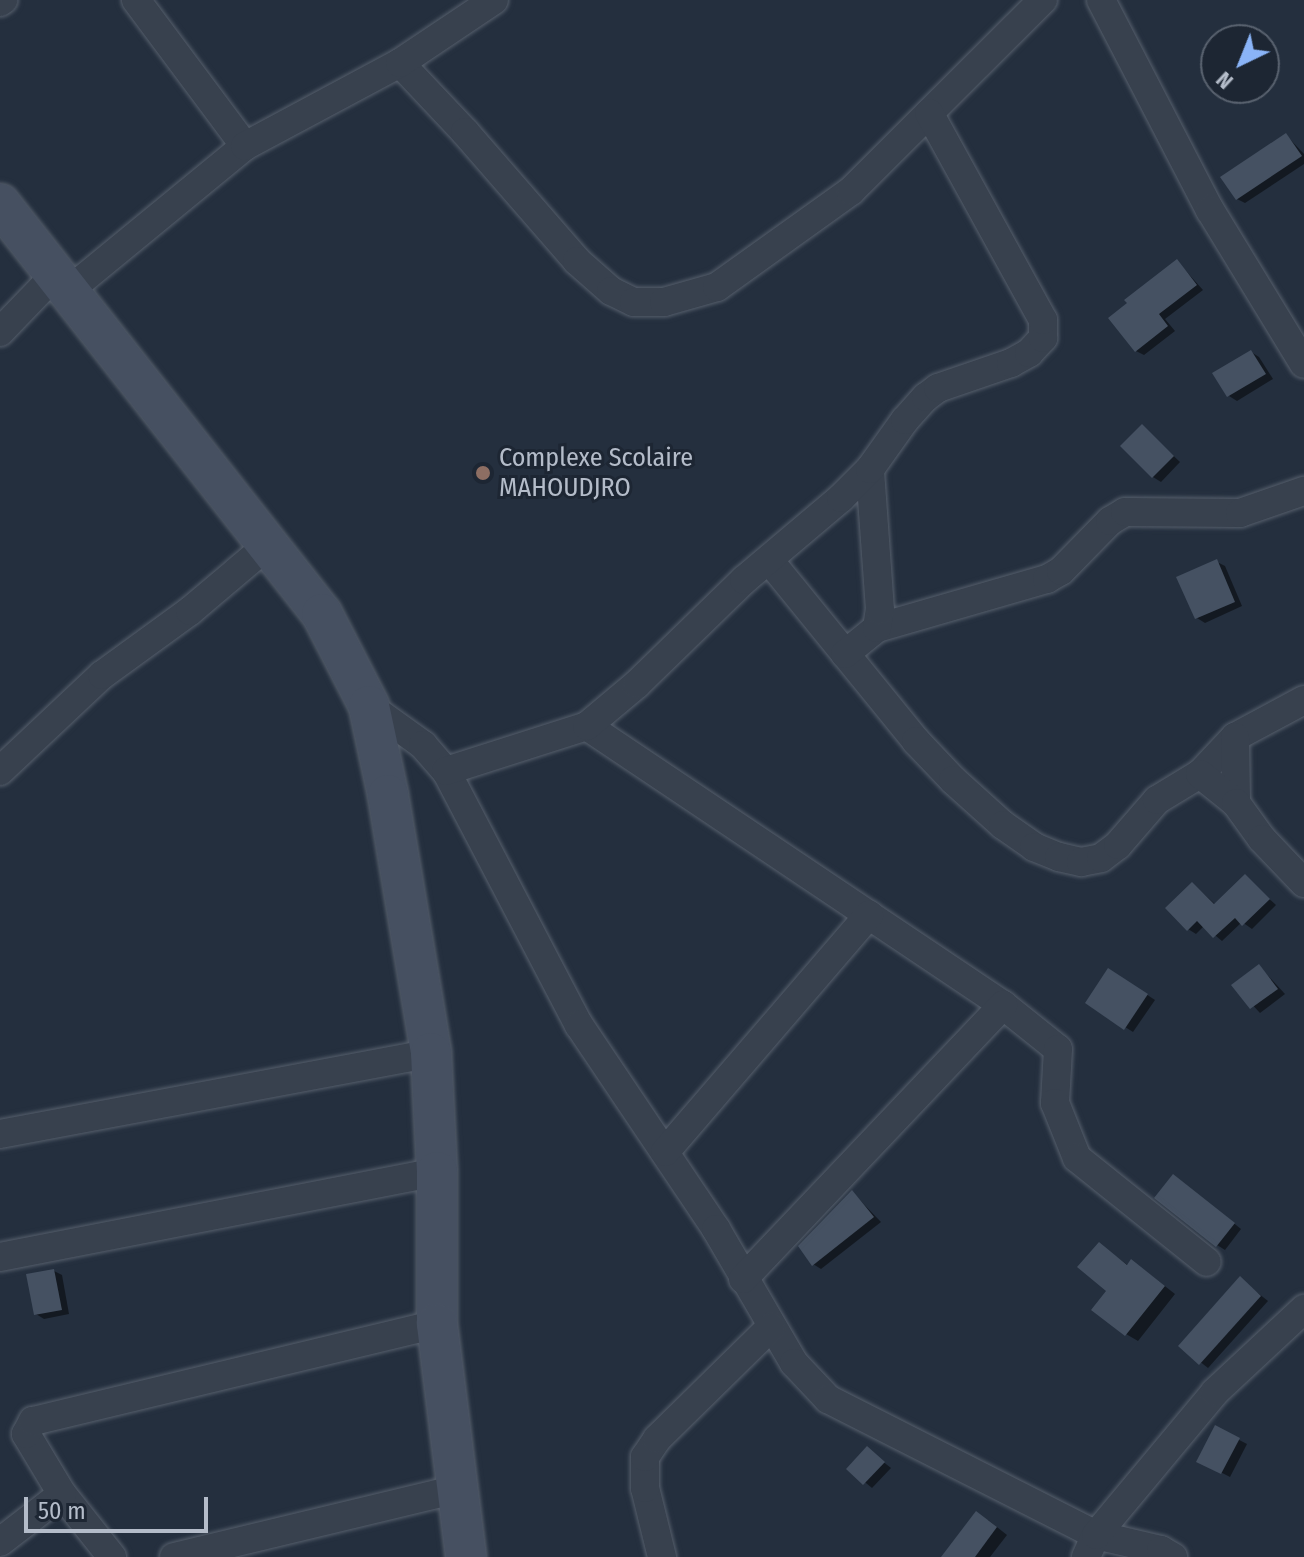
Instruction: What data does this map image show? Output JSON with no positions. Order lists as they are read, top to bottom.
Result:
{
  "places": ["Complexe Scolaire MAHOUDJRO"],
  "scale_bar": "50 m",
  "north": "bottom left"
}
